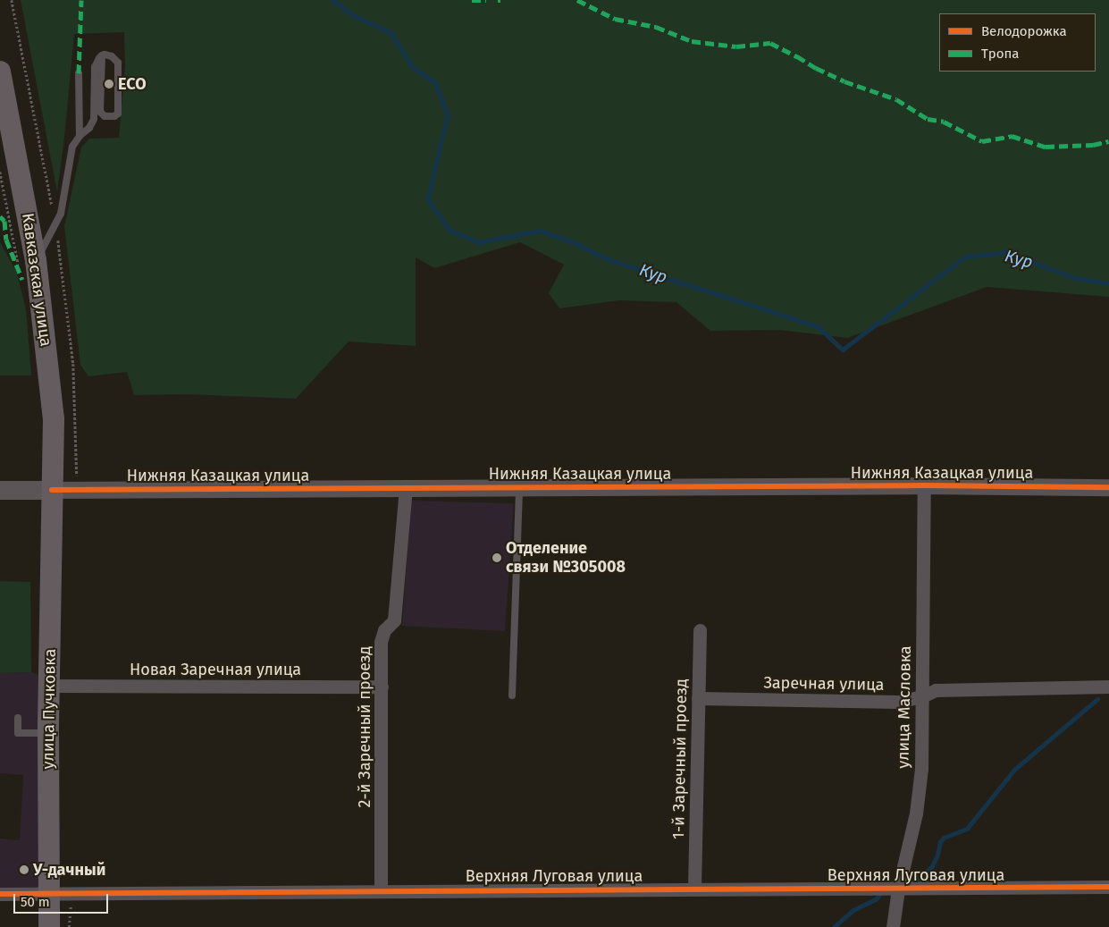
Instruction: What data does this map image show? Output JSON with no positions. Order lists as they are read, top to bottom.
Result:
{
  "streets": {
    "main road": ["Кавказская улица", "Нижняя Казацкая улица", "улица Пучковка"],
    "street": [
      "Новая Заречная улица",
      "Заречная улица",
      "улица Масловка",
      "2-й Заречный проезд",
      "1-й Заречный проезд",
      "Верхняя Луговая улица"
    ]
  },
  "crossings": [
    ["Кавказская улица", "Нижняя Казацкая улица"],
    ["Кавказская улица", "улица Пучковка"],
    ["Нижняя Казацкая улица", "улица Масловка"],
    ["Нижняя Казацкая улица", "улица Пучковка"],
    ["Нижняя Казацкая улица", "2-й Заречный проезд"],
    ["Новая Заречная улица", "улица Пучковка"],
    ["Новая Заречная улица", "2-й Заречный проезд"],
    ["Заречная улица", "улица Масловка"],
    ["Заречная улица", "1-й Заречный проезд"],
    ["улица Масловка", "Верхняя Луговая улица"],
    ["улица Пучковка", "Верхняя Луговая улица"],
    ["2-й Заречный проезд", "Верхняя Луговая улица"],
    ["1-й Заречный проезд", "Верхняя Луговая улица"]
  ],
  "water": ["Кур"],
  "places": ["ECO", "Отделение связи №305008", "У-дачный"],
  "legend": ["Велодорожка", "Тропа"],
  "scale_bar": "50 m"
}
